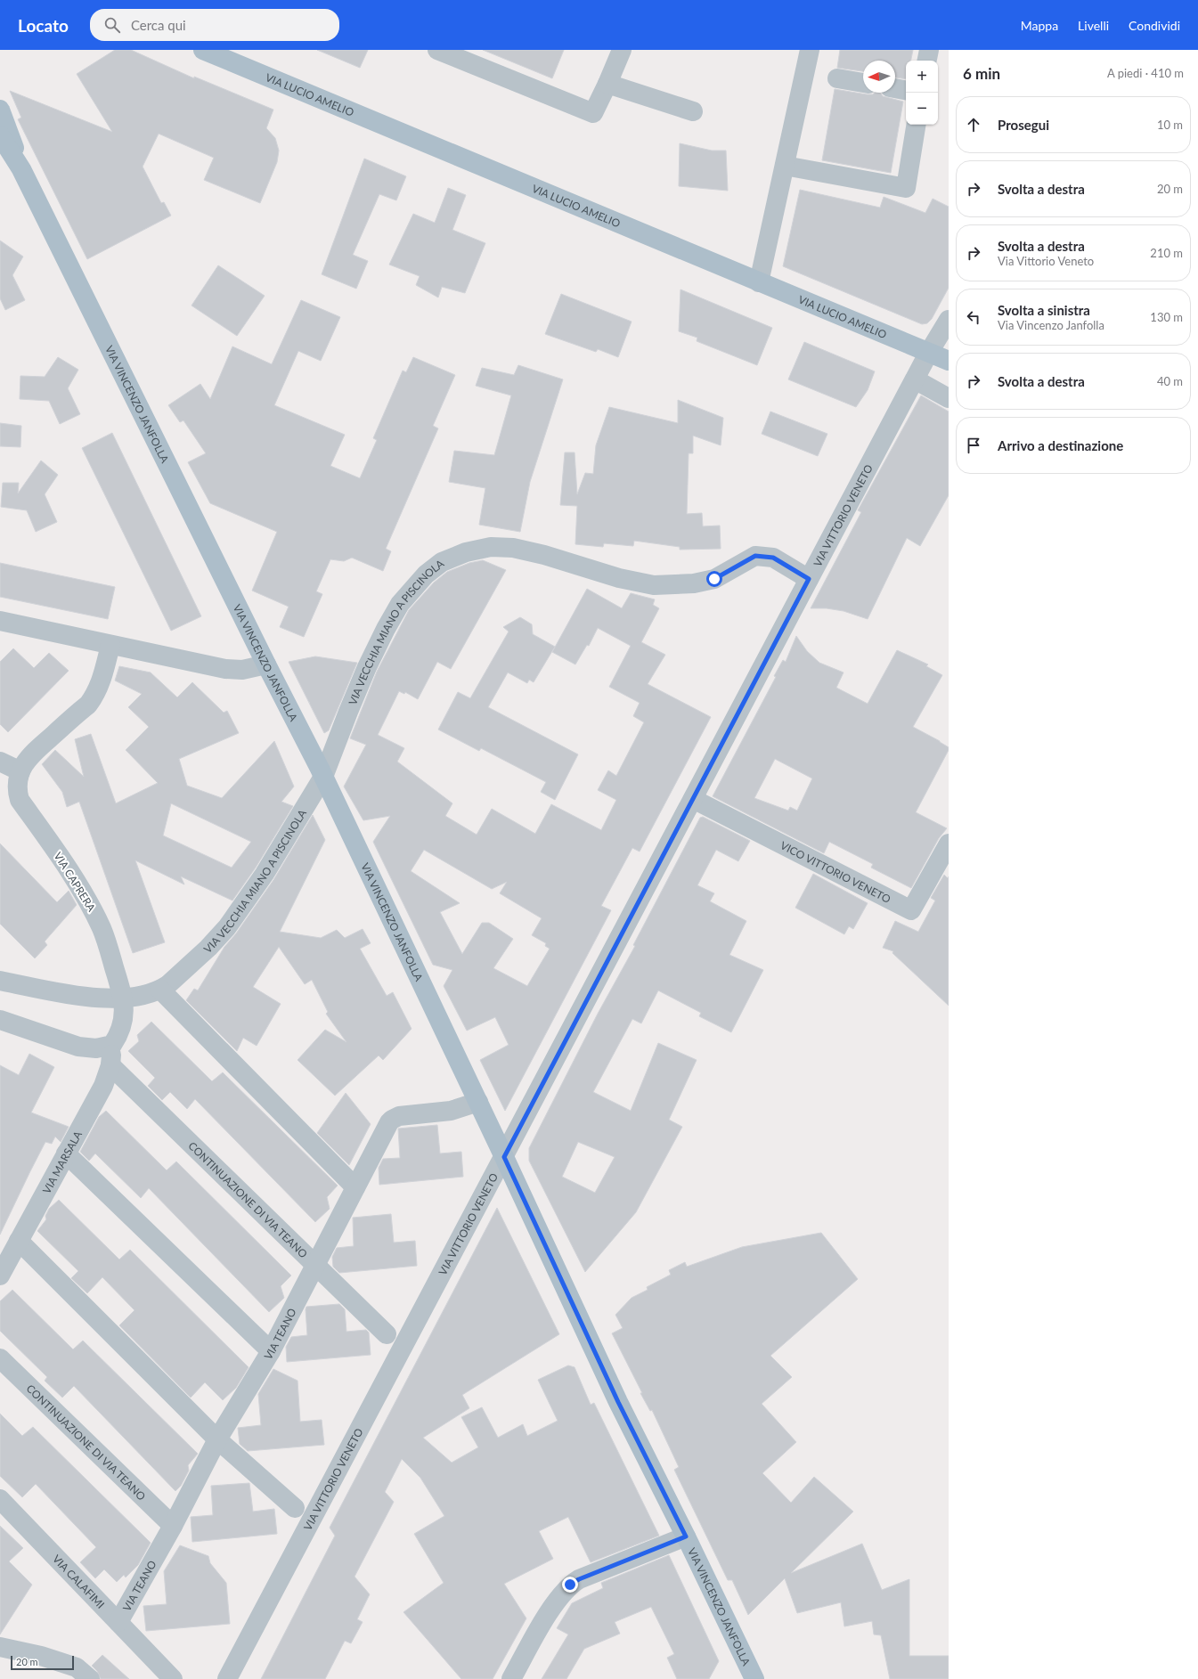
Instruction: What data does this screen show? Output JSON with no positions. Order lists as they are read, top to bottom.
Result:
{
  "streets": {
    "main road": ["VIA LUCIO AMELIO", "VIA VINCENZO JANFOLLA"],
    "street": [
      "VIA VITTORIO VENETO",
      "VIA VECCHIA MIANO A PISCINOLA",
      "VICO VITTORIO VENETO",
      "VIA CAPRERA",
      "VIA MARSALA",
      "CONTINUAZIONE DI VIA TEANO",
      "VIA TEANO",
      "VIA CALAFIMI"
    ]
  },
  "crossings": [
    ["VIA LUCIO AMELIO", "VIA VITTORIO VENETO"],
    ["VIA VINCENZO JANFOLLA", "VIA VITTORIO VENETO"],
    ["VIA VINCENZO JANFOLLA", "VIA VECCHIA MIANO A PISCINOLA"],
    ["VIA VINCENZO JANFOLLA", "VIA TEANO"],
    ["VIA VITTORIO VENETO", "VIA VECCHIA MIANO A PISCINOLA"],
    ["VIA VITTORIO VENETO", "VICO VITTORIO VENETO"],
    ["VIA VECCHIA MIANO A PISCINOLA", "VIA CAPRERA"],
    ["VIA MARSALA", "CONTINUAZIONE DI VIA TEANO"],
    ["CONTINUAZIONE DI VIA TEANO", "VIA TEANO"],
    ["VIA TEANO", "VIA CALAFIMI"]
  ],
  "scale_bar": "20 m",
  "north": "left",
  "page": {
    "header": "Locato",
    "search": "Cerca qui",
    "nav": ["Mappa", "Livelli", "Condividi"],
    "heading": ["6 min", "A piedi · 410 m"],
    "map_buttons": ["+", "−"],
    "list": [
      ["Prosegui", "10 m"],
      ["Svolta a destra", "20 m"],
      ["Svolta a destra", "Via Vittorio Veneto", "210 m"],
      ["Svolta a sinistra", "Via Vincenzo Janfolla", "130 m"],
      ["Svolta a destra", "40 m"],
      "Arrivo a destinazione"
    ],
    "scale": "20 m"
  }
}
